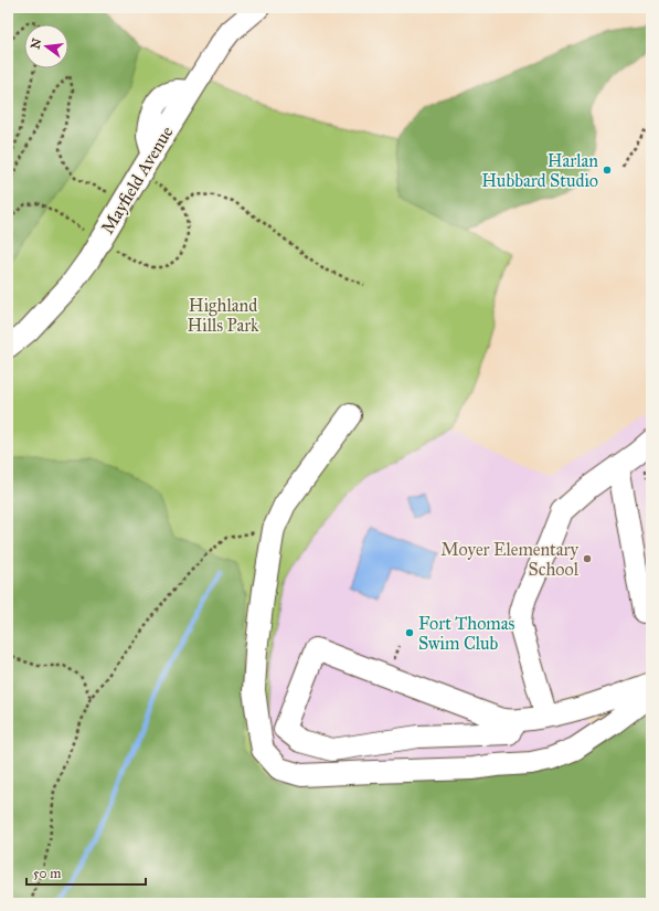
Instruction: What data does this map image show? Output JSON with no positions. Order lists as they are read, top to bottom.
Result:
{
  "streets": {
    "street": ["Mayfield Avenue"]
  },
  "parks": ["Highland Hills Park"],
  "places": ["Harlan Hubbard Studio", "Moyer Elementary School", "Fort Thomas Swim Club"],
  "scale_bar": "50 m",
  "north": "left"
}
